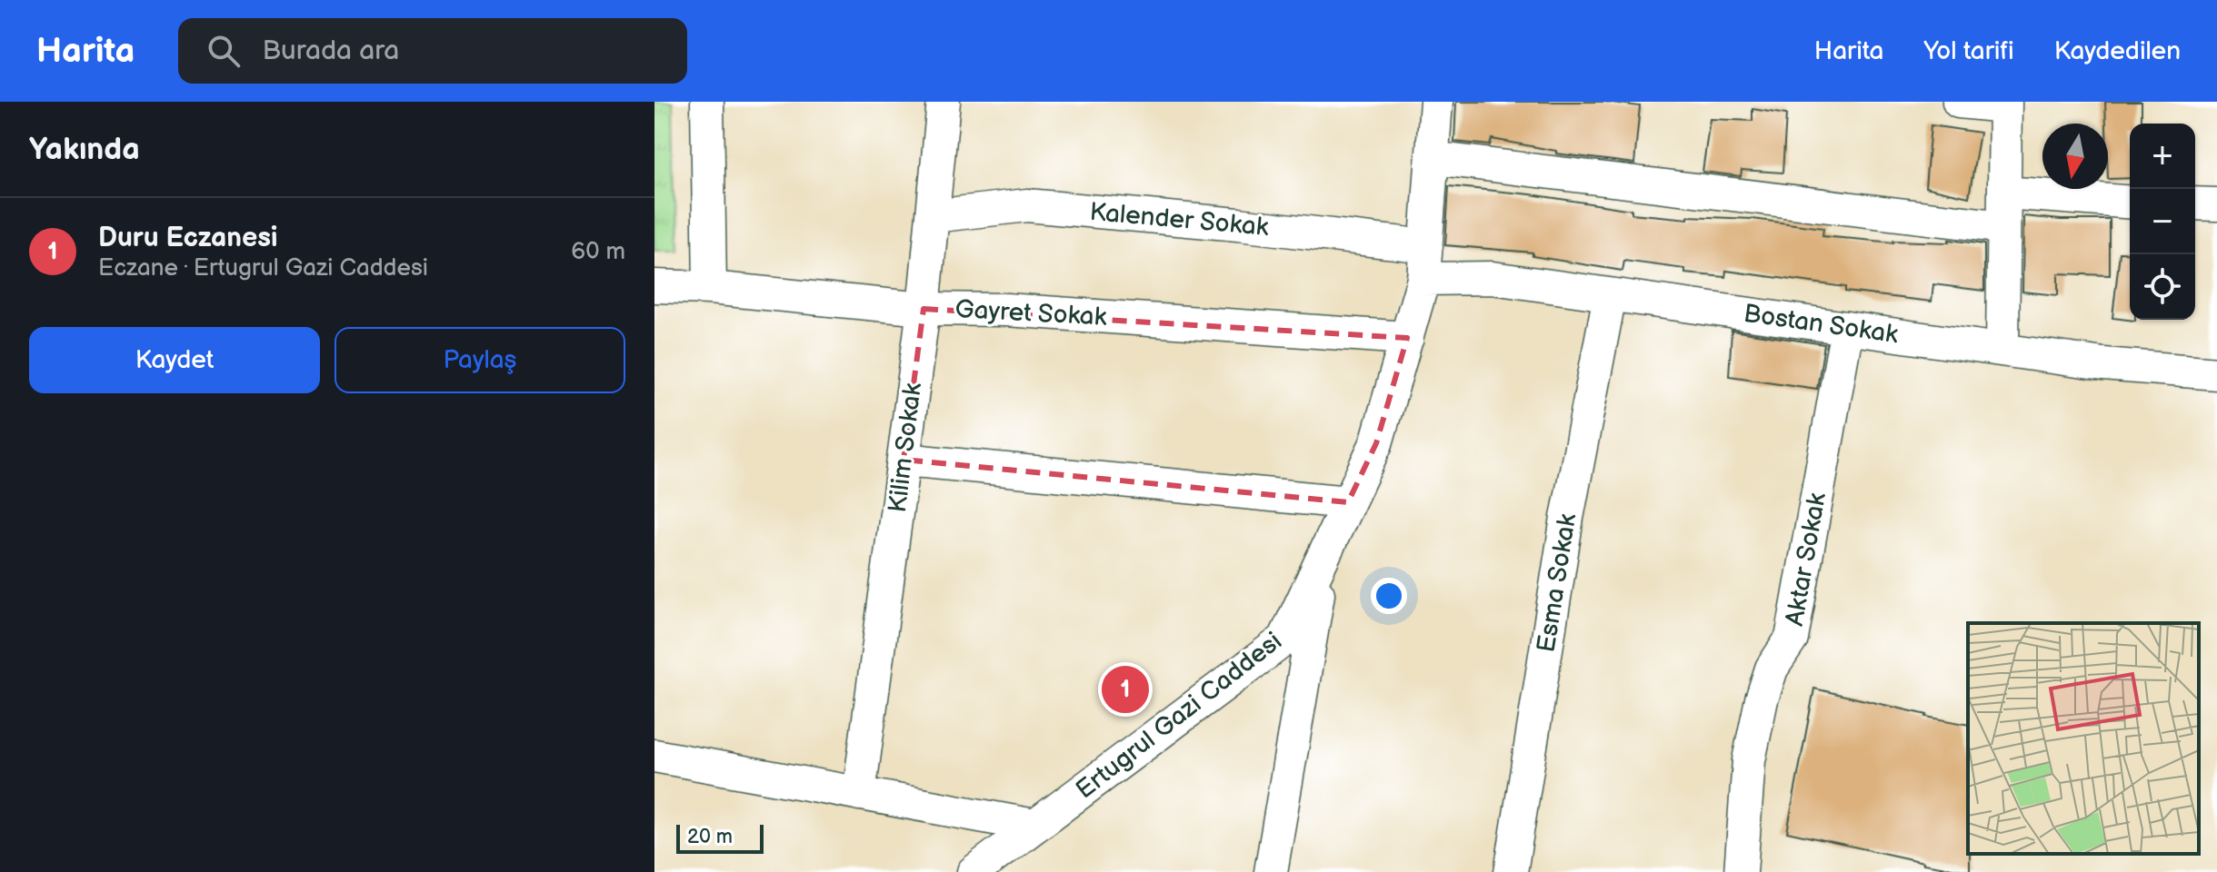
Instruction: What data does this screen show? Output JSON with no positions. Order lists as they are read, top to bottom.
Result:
{
  "streets": {
    "street": [
      "Kalender Sokak",
      "Gayret Sokak",
      "Bostan Sokak",
      "Kilim Sokak",
      "Aktar Sokak",
      "Esma Sokak",
      "Ertugrul Gazi Caddesi"
    ]
  },
  "crossings": [
    ["Kalender Sokak", "Kilim Sokak"],
    ["Kalender Sokak", "Ertugrul Gazi Caddesi"],
    ["Gayret Sokak", "Kilim Sokak"],
    ["Gayret Sokak", "Ertugrul Gazi Caddesi"],
    ["Bostan Sokak", "Aktar Sokak"],
    ["Bostan Sokak", "Esma Sokak"],
    ["Bostan Sokak", "Ertugrul Gazi Caddesi"]
  ],
  "scale_bar": "20 m",
  "north": "bottom",
  "page": {
    "header": "Harita",
    "search": "Burada ara",
    "nav": ["Harita", "Yol tarifi", "Kaydedilen"],
    "heading": "Yakında",
    "map_buttons": ["+", "−"],
    "list": [
      {
        "mark": "1",
        "name": "Duru Eczanesi",
        "note": "Eczane · Ertugrul Gazi Caddesi",
        "value": "60 m"
      }
    ],
    "buttons": ["Kaydet", "Paylaş"],
    "pins": "1",
    "scale": "20 m"
  }
}
